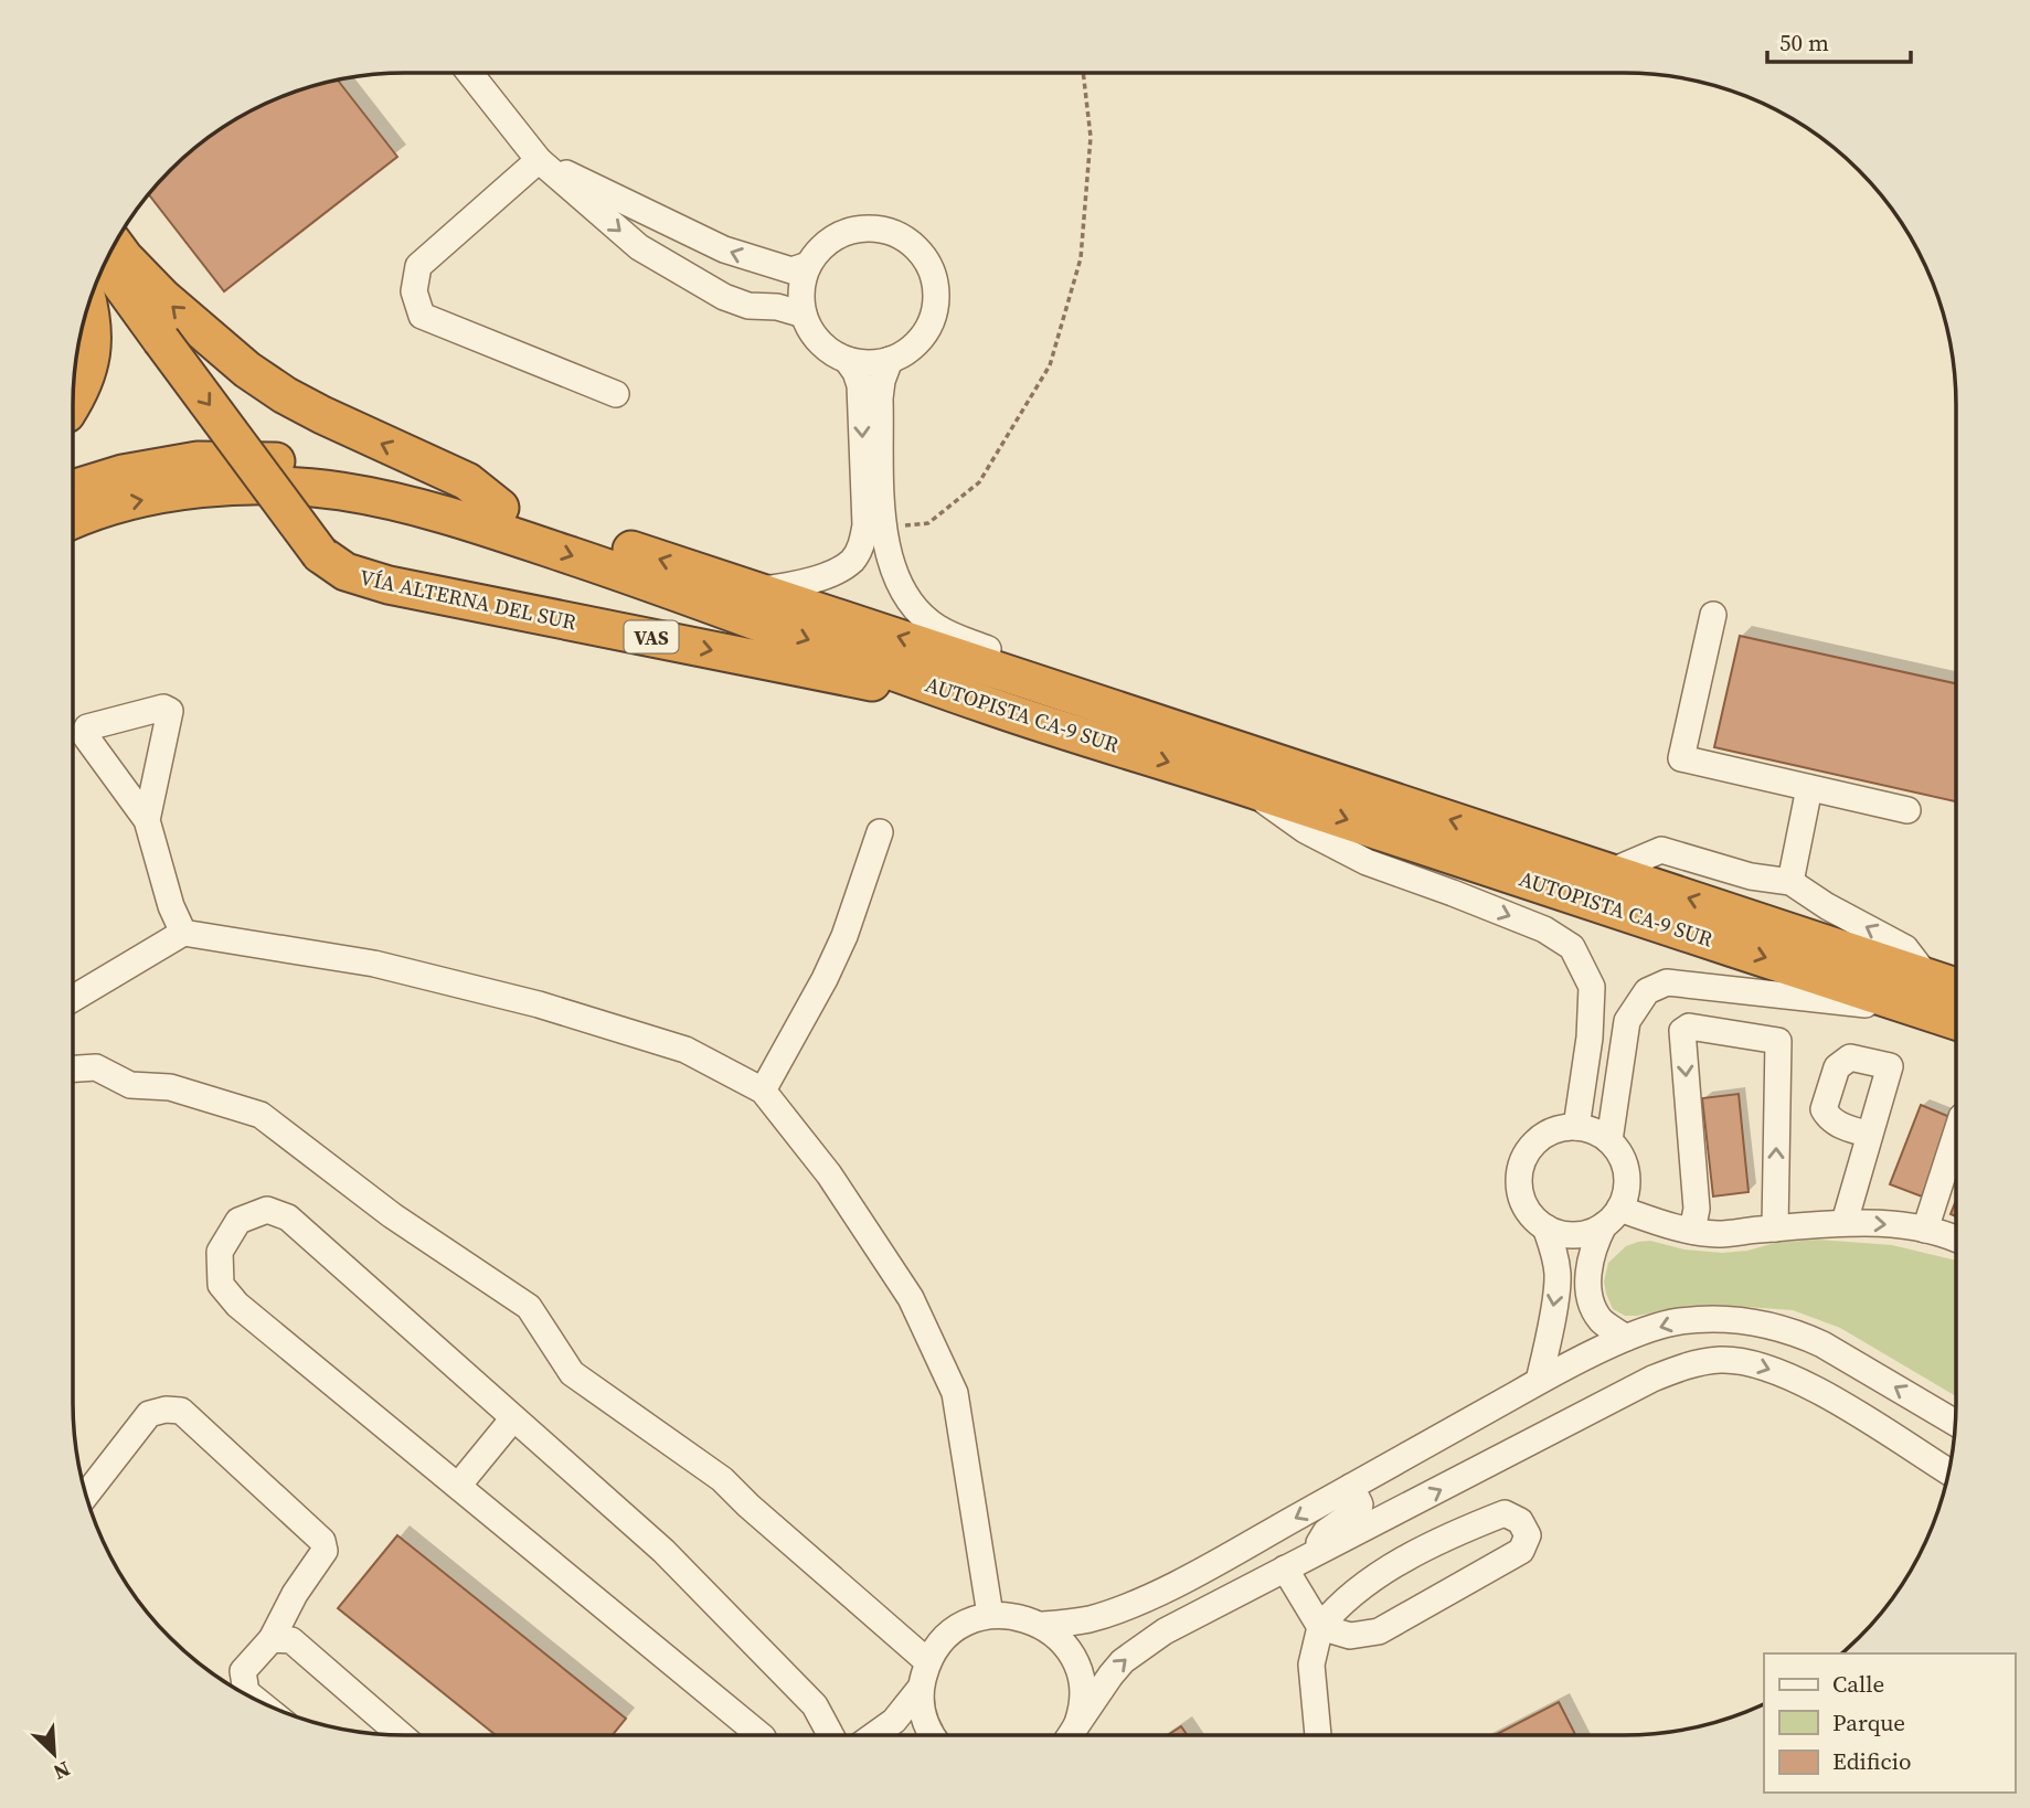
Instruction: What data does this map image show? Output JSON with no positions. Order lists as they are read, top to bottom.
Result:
{
  "streets": {
    "highway": ["VÍA ALTERNA DEL SUR", "VAS", "AUTOPISTA CA-9 SUR"]
  },
  "crossings": [
    ["VÍA ALTERNA DEL SUR", "AUTOPISTA CA-9 SUR"]
  ],
  "legend": ["Calle", "Parque", "Edificio"],
  "scale_bar": "50 m",
  "north": "bottom right"
}
